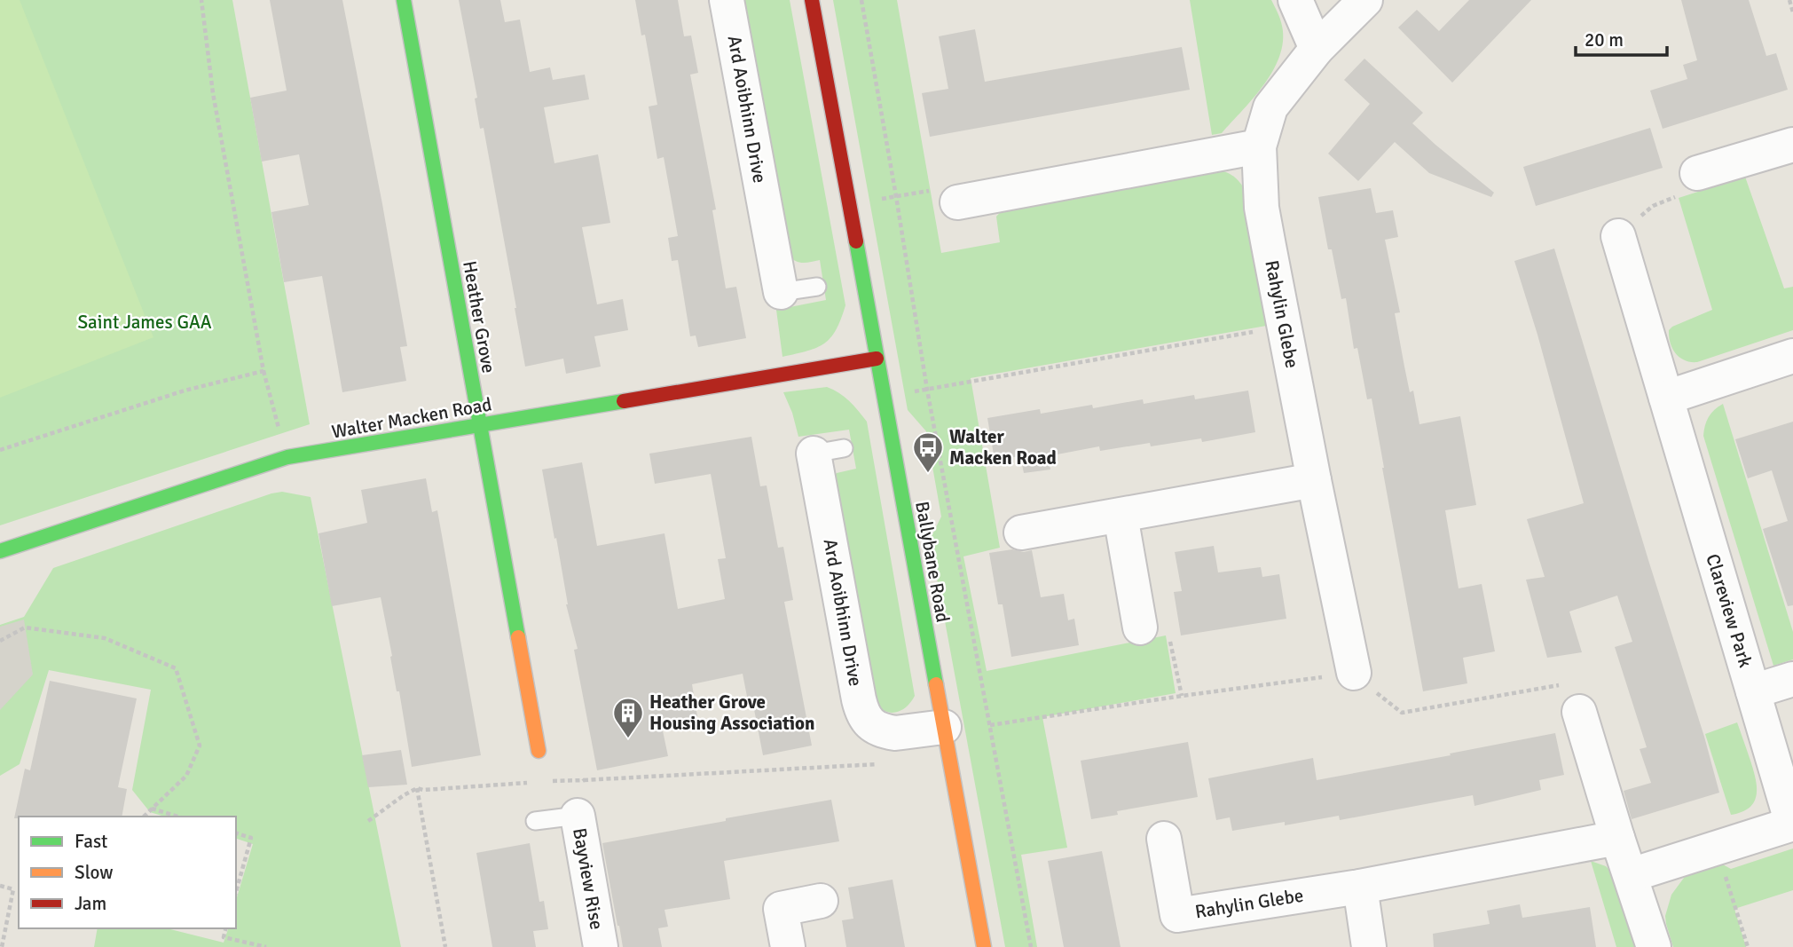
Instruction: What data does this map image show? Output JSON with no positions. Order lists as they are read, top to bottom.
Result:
{
  "streets": {
    "street": [
      "Ard Aoibhinn Drive",
      "Rahylin Glebe",
      "Heather Grove",
      "Walter Macken Road",
      "Ballybane Road",
      "Clareview Park",
      "Bayview Rise"
    ]
  },
  "crossings": [
    ["Ard Aoibhinn Drive", "Ballybane Road"],
    ["Heather Grove", "Walter Macken Road"],
    ["Walter Macken Road", "Ballybane Road"]
  ],
  "parks": ["Saint James GAA"],
  "places": {
    "bus stop": ["Walter Macken Road"],
    "building": ["Heather Grove Housing Association"]
  },
  "legend": ["Fast", "Slow", "Jam"],
  "scale_bar": "20 m"
}
